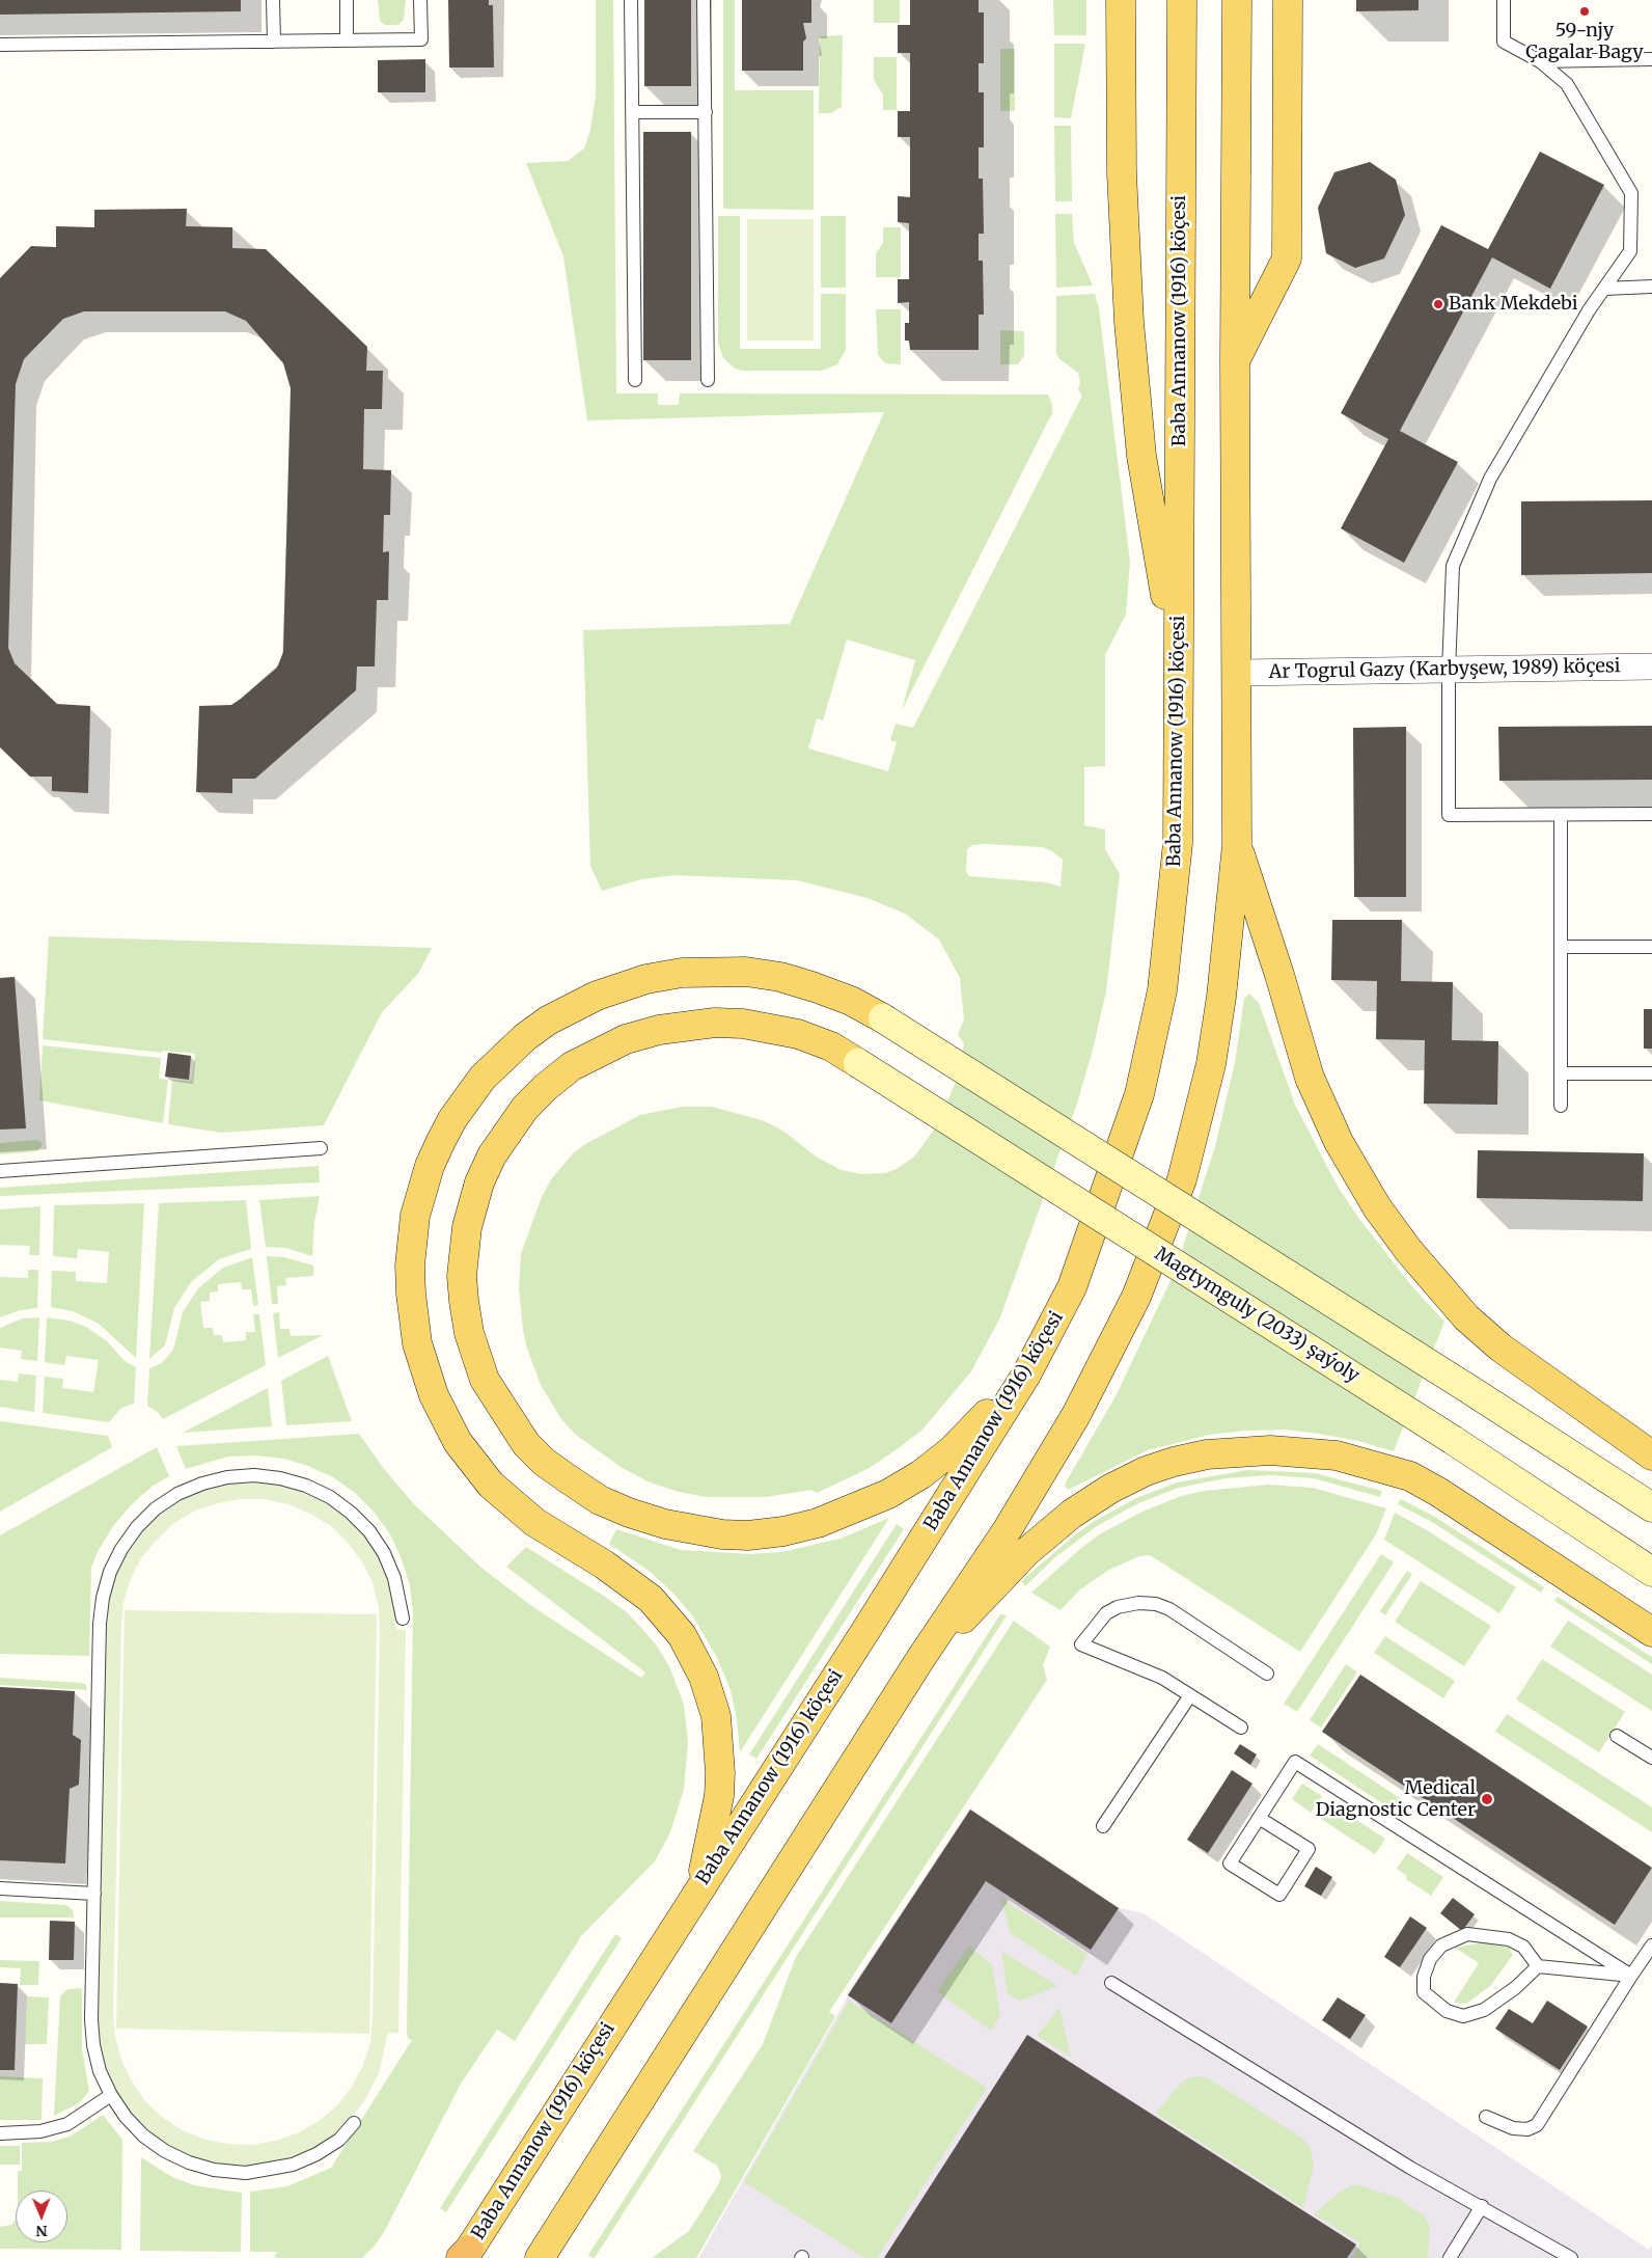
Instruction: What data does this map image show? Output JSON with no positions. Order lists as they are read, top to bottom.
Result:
{
  "streets": {
    "main road": ["Baba Annanow (1916) köçesi", "Magtymguly (2033) şaýoly"],
    "street": ["Ar Togrul Gazy (Karbyşew, 1989) köçesi"]
  },
  "crossings": [
    ["Baba Annanow (1916) köçesi", "Magtymguly (2033) şaýoly"]
  ],
  "places": ["59-njy Çagalar Bagy", "Bank Mekdebi", "Medical Diagnostic Center"],
  "north": "bottom"
}
